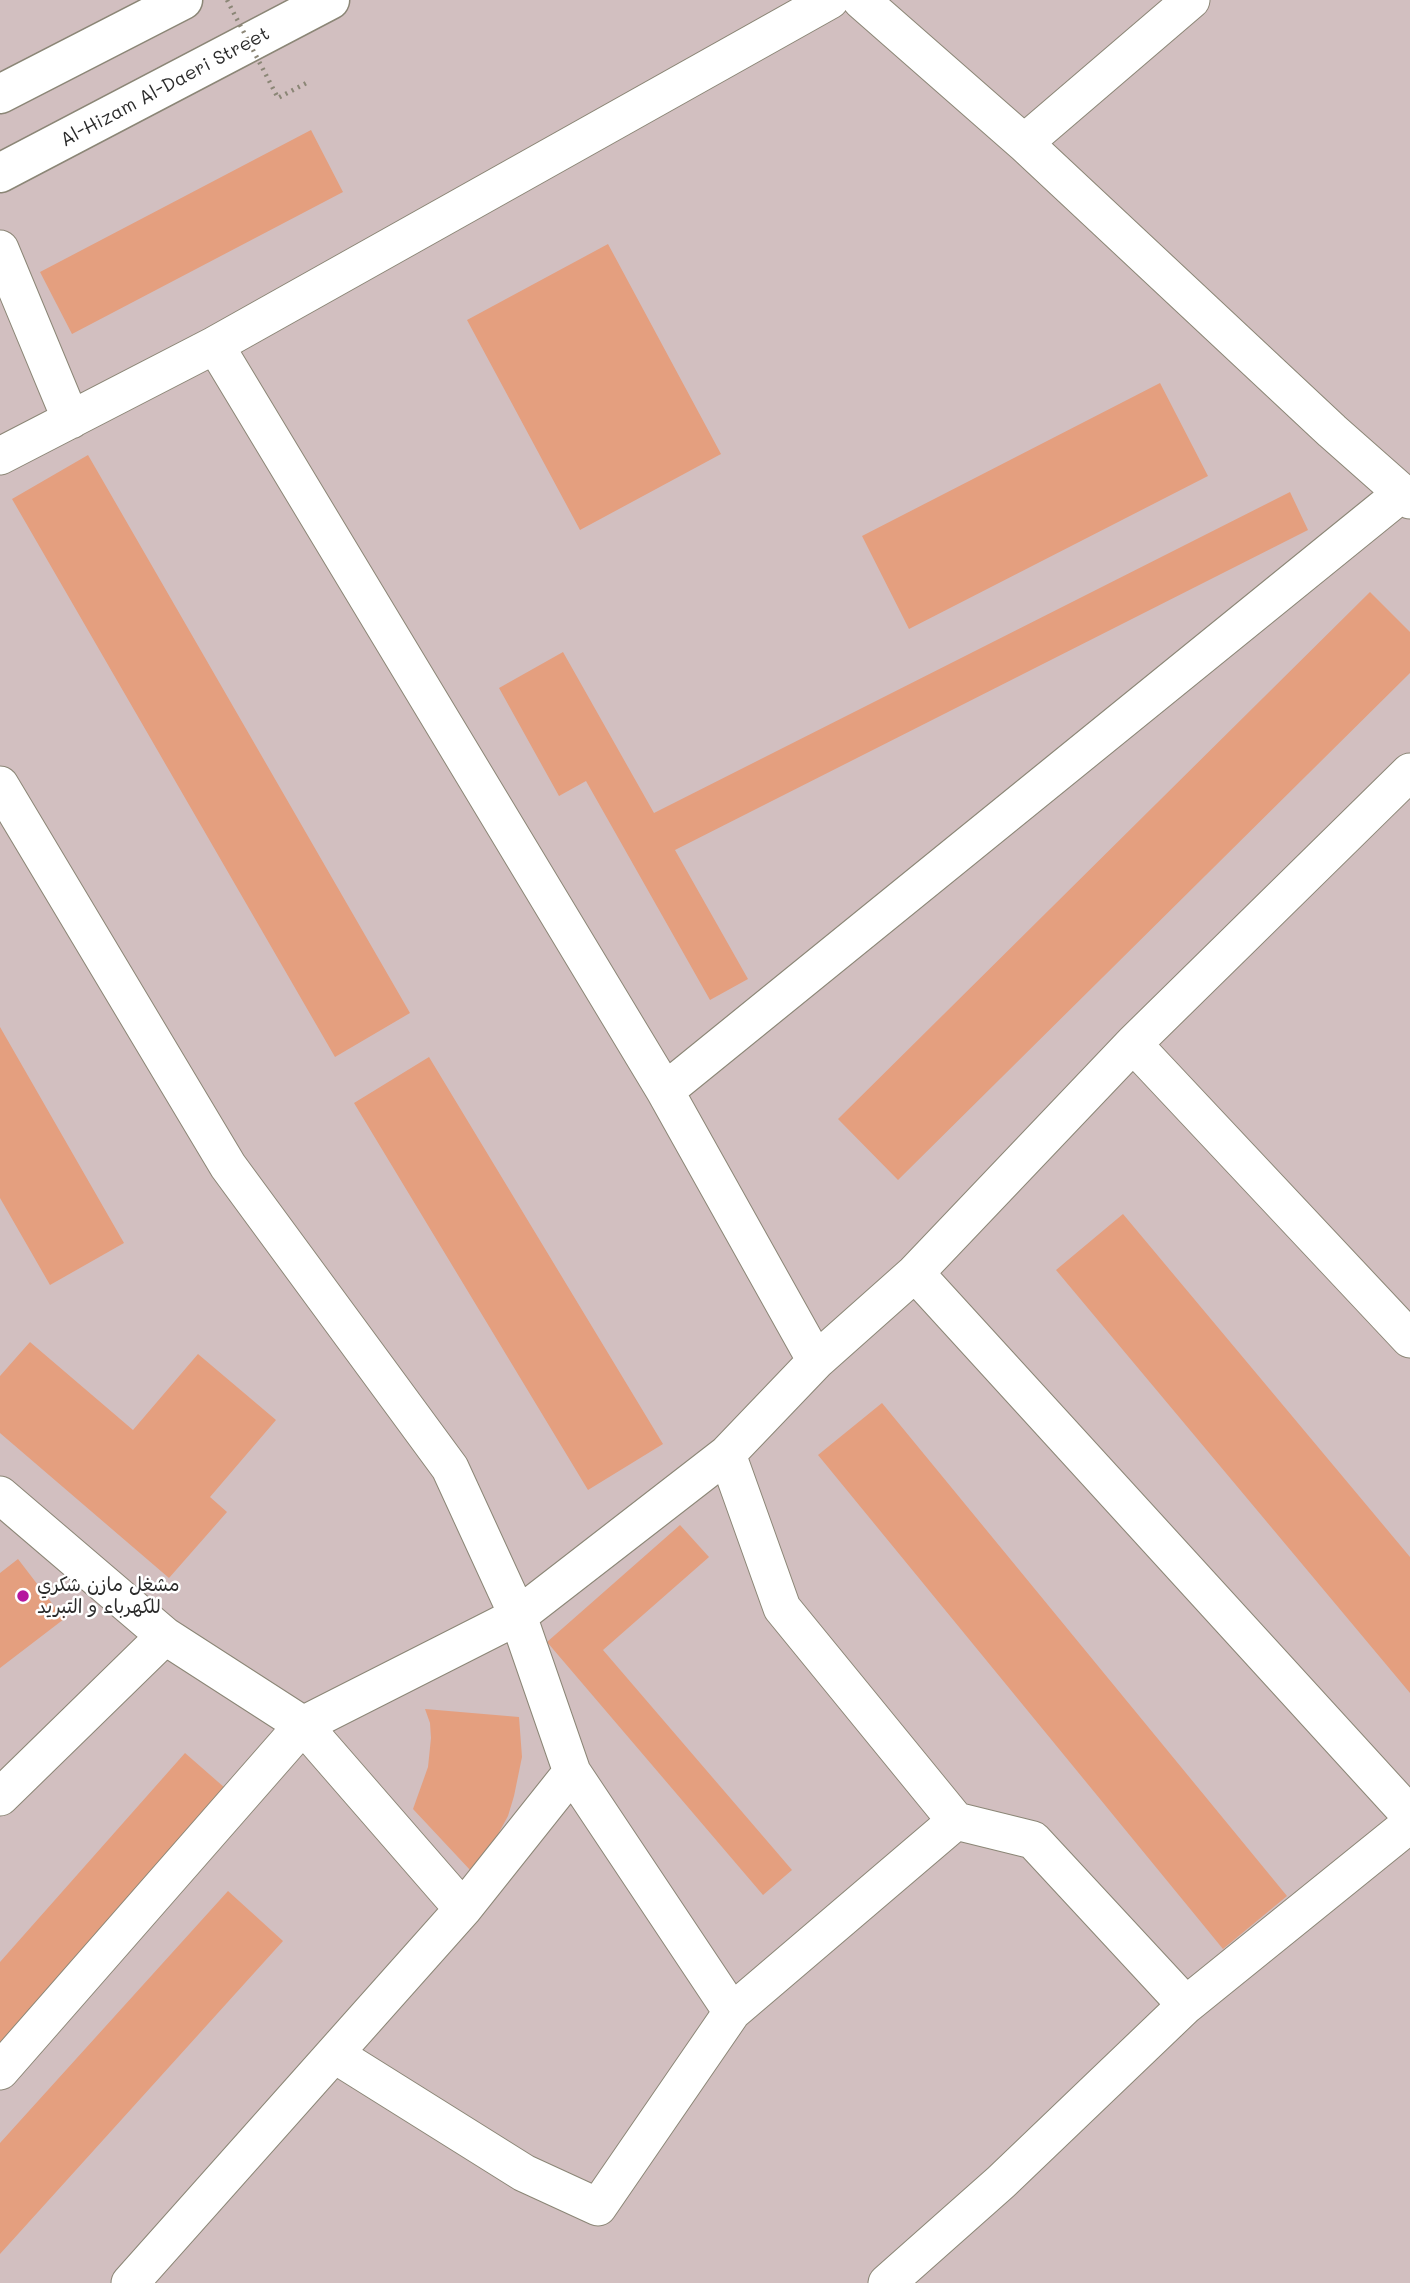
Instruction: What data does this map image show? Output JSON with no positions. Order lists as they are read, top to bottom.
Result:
{
  "streets": {
    "highway": ["Al-Hizam Al-Daeri Street"]
  },
  "places": ["مشغل مازن شكري للكهرباء و التبريد"]
}
